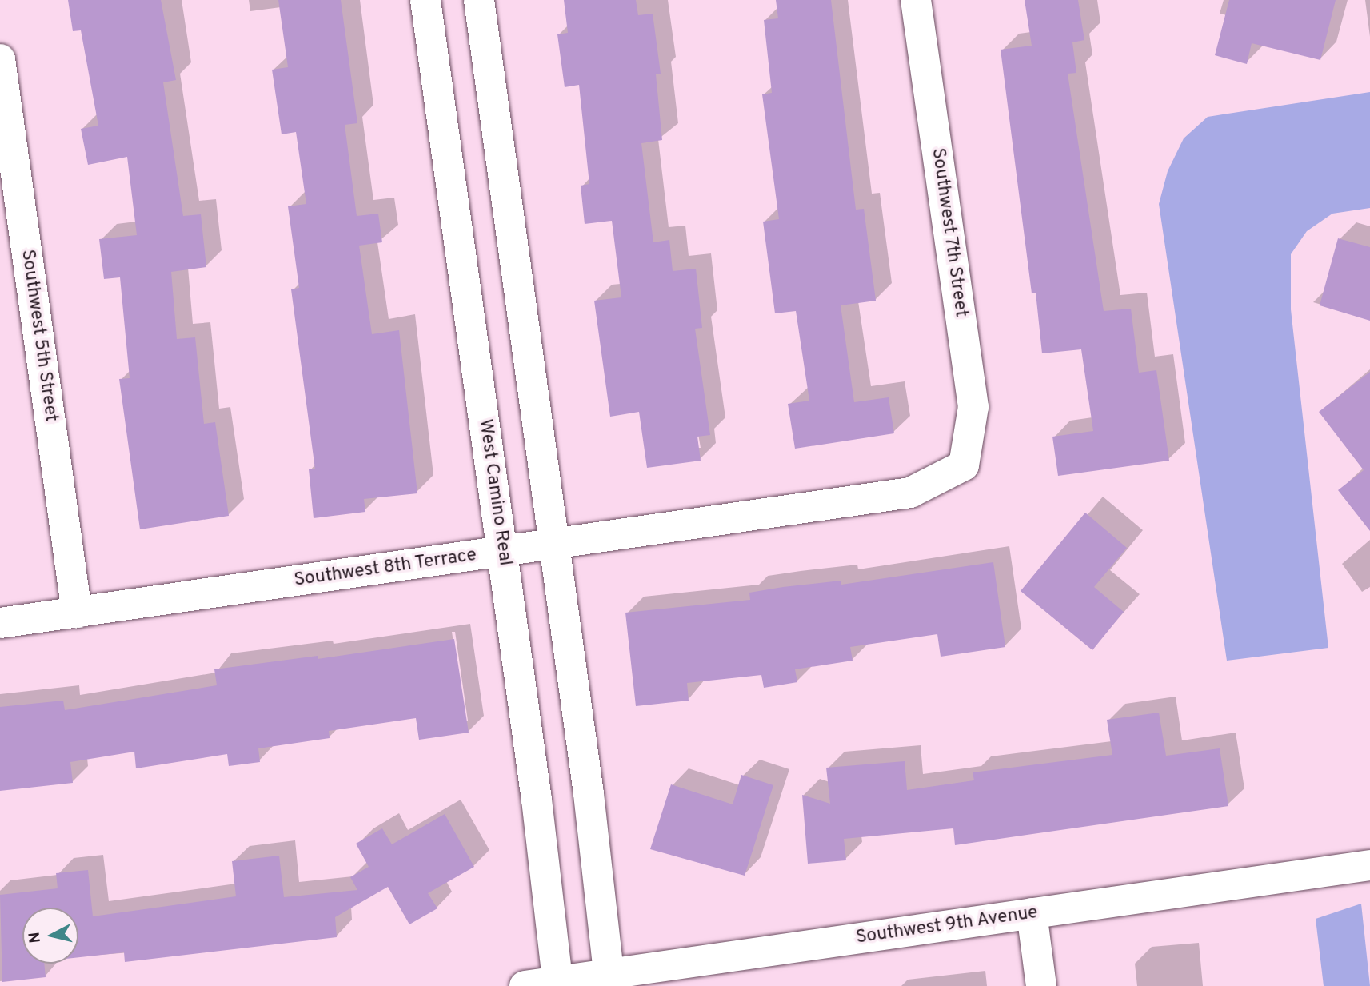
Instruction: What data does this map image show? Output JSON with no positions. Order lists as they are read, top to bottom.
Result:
{
  "streets": {
    "street": [
      "Southwest 7th Street",
      "Southwest 5th Street",
      "West Camino Real",
      "Southwest 8th Terrace",
      "Southwest 9th Avenue"
    ]
  },
  "crossings": [
    ["Southwest 7th Street", "Southwest 8th Terrace"],
    ["Southwest 5th Street", "Southwest 8th Terrace"],
    ["West Camino Real", "Southwest 8th Terrace"],
    ["West Camino Real", "Southwest 9th Avenue"]
  ],
  "north": "left"
}
